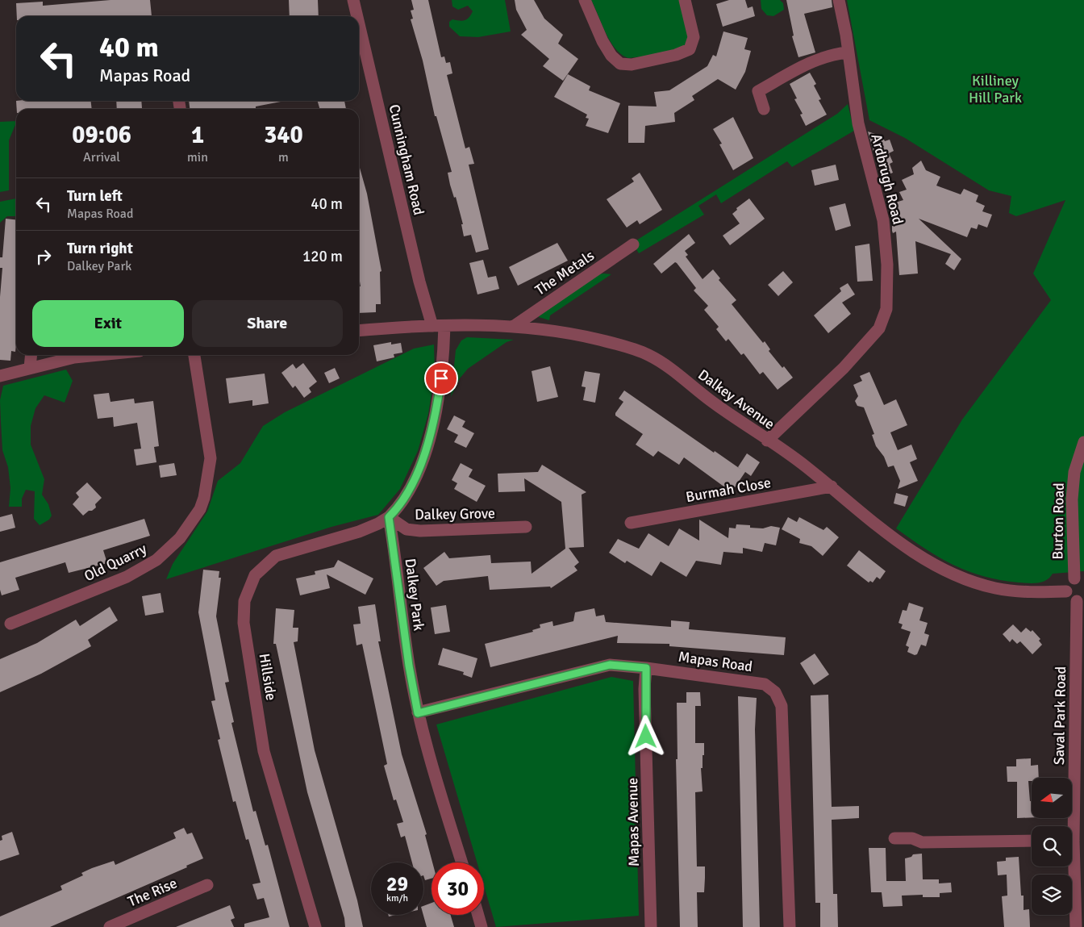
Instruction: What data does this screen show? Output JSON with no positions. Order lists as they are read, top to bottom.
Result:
{
  "streets": {
    "street": [
      "Cunningham Road",
      "Ardbrugh Road",
      "The Metals",
      "Dalkey Avenue",
      "Burmah Close",
      "Dalkey Grove",
      "Burton Road",
      "Old Quarry",
      "Dalkey Park",
      "Mapas Road",
      "Hillside",
      "Saval Park Road",
      "Mapas Avenue",
      "The Rise"
    ]
  },
  "crossings": [
    ["Cunningham Road", "Dalkey Avenue"],
    ["Ardbrugh Road", "Dalkey Avenue"],
    ["The Metals", "Dalkey Avenue"],
    ["Dalkey Avenue", "Burmah Close"],
    ["Dalkey Grove", "Dalkey Park"],
    ["Dalkey Grove", "Hillside"],
    ["Dalkey Park", "Mapas Road"],
    ["Dalkey Park", "Hillside"],
    ["Mapas Road", "Mapas Avenue"]
  ],
  "parks": ["Killiney Hill Park"],
  "north": "left",
  "page": {
    "turn": ["40 m", "Mapas Road"],
    "eta": [
      "09:06",
      "Arrival",
      "1",
      "min",
      "340",
      "m"
    ],
    "list": [
      {
        "name": "Turn left",
        "note": "Mapas Road",
        "value": "40 m"
      },
      {
        "name": "Turn right",
        "note": "Dalkey Park",
        "value": "120 m"
      }
    ],
    "buttons": ["Exit", "Share"],
    "speed": "29 km/h",
    "limit": "30"
  }
}
